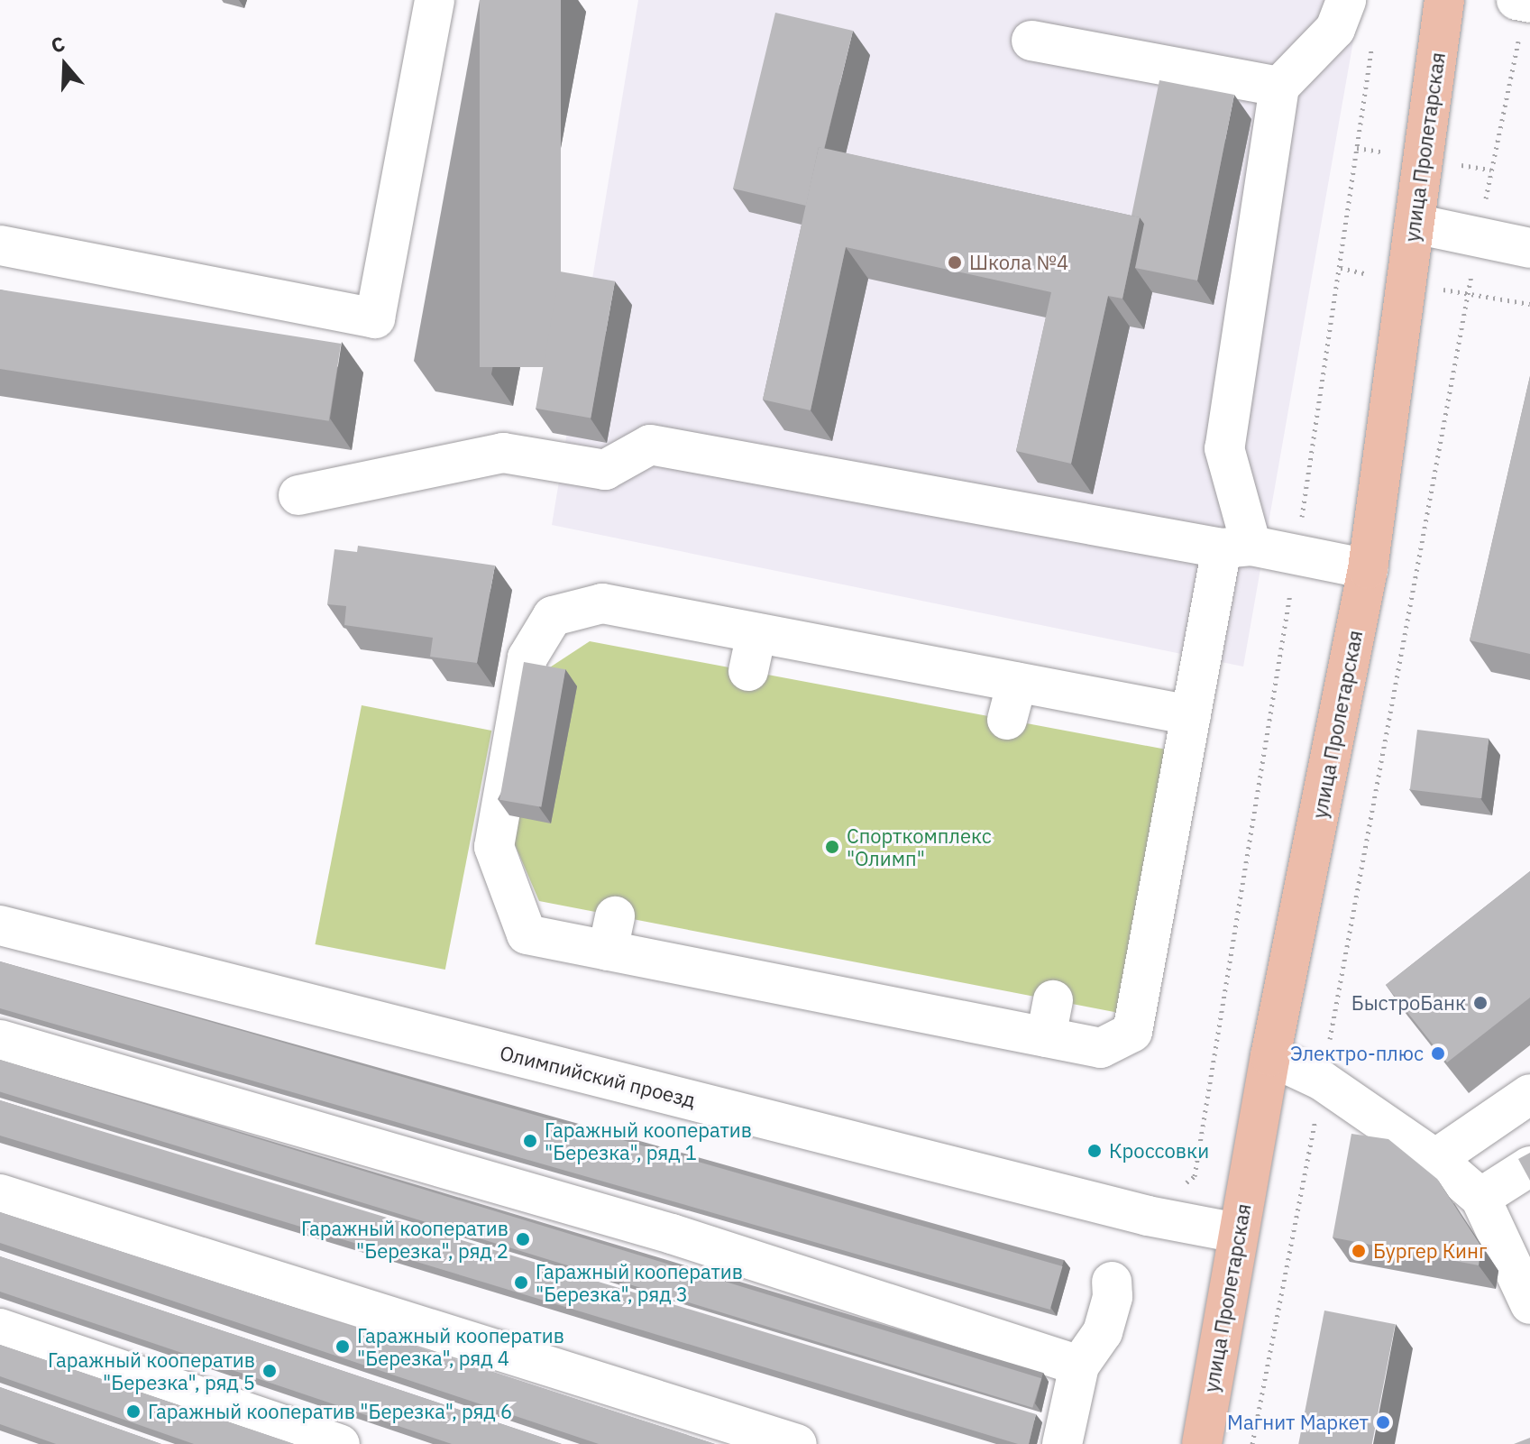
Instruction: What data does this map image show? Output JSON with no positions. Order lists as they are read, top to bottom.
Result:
{
  "streets": {
    "main road": ["улица Пролетарская"],
    "street": ["Олимпийский проезд"]
  },
  "crossings": [
    ["улица Пролетарская", "Олимпийский проезд"]
  ],
  "places": [
    "Школа №4",
    "Спорткомплекс \"Олимп\"",
    "БыстроБанк",
    "Электро-плюс",
    "Гаражный кооператив \"Березка\", ряд 1",
    "Кроссовки",
    "Гаражный кооператив \"Березка\", ряд 2",
    "Бургер Кинг",
    "Гаражный кооператив \"Березка\", ряд 3",
    "Гаражный кооператив \"Березка\", ряд 4",
    "Гаражный кооператив \"Березка\", ряд 5",
    "Гаражный кооператив \"Березка\", ряд 6",
    "Магнит Маркет"
  ],
  "north": "top"
}
